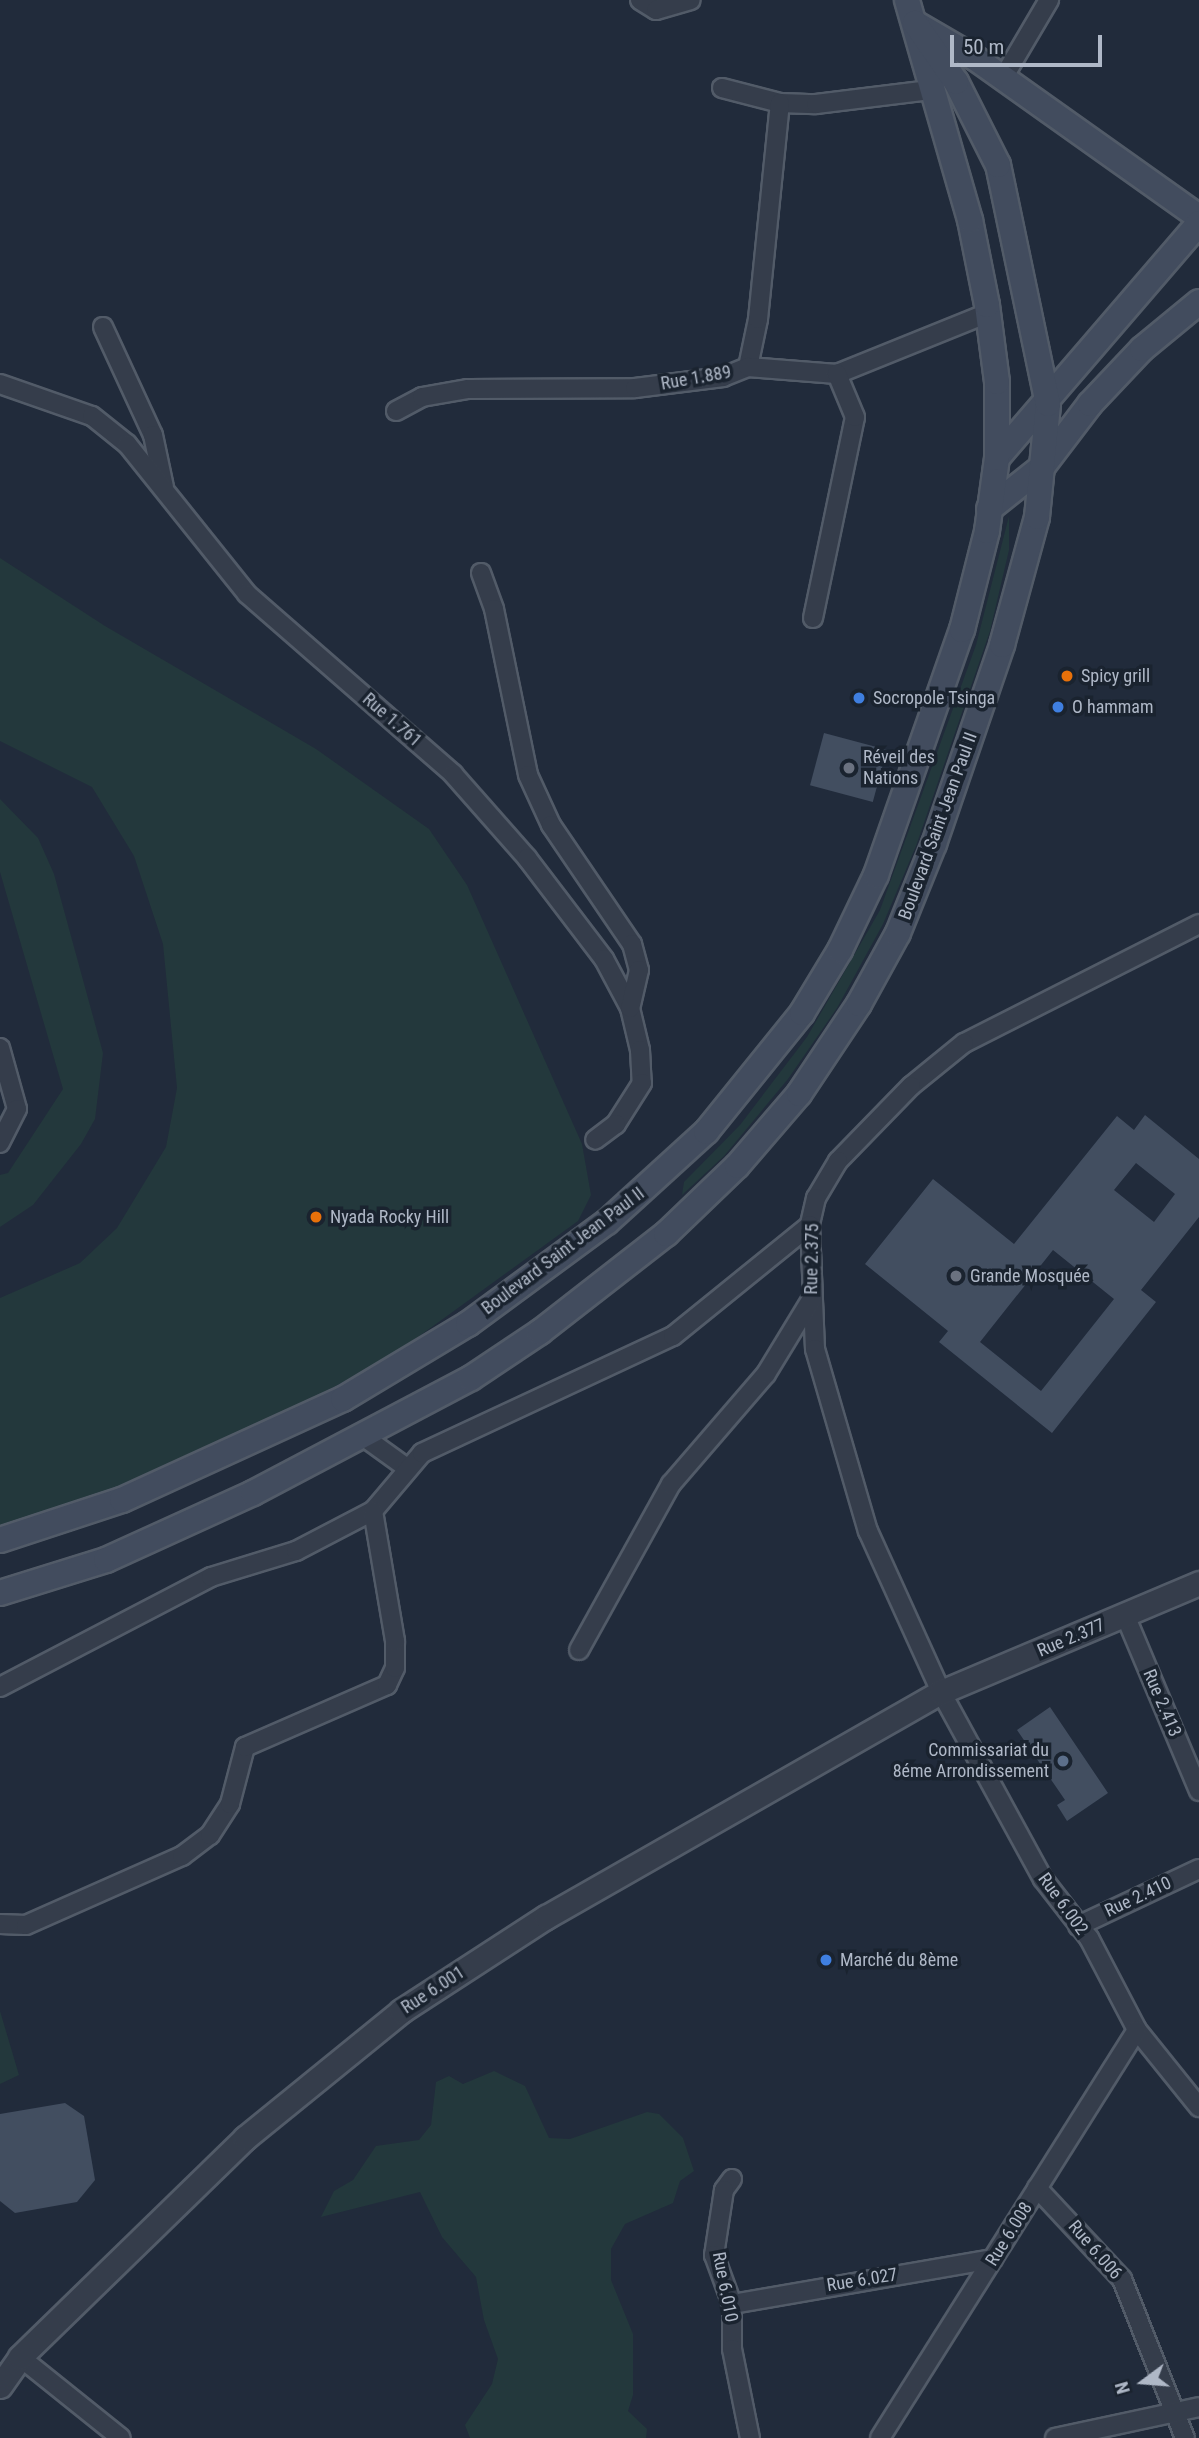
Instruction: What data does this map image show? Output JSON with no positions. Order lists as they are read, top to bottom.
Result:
{
  "streets": {
    "main road": ["Boulevard Saint Jean Paul II"],
    "street": [
      "Rue 1.889",
      "Rue 1.761",
      "Rue 2.375",
      "Rue 2.377",
      "Rue 2.413",
      "Rue 2.410",
      "Rue 6.002",
      "Rue 6.001",
      "Rue 6.008",
      "Rue 6.006",
      "Rue 6.027",
      "Rue 6.010"
    ]
  },
  "crossings": [
    ["Rue 2.375", "Rue 2.377"],
    ["Rue 2.375", "Rue 6.002"],
    ["Rue 2.375", "Rue 6.001"],
    ["Rue 2.377", "Rue 2.413"],
    ["Rue 2.377", "Rue 6.002"],
    ["Rue 2.377", "Rue 6.001"],
    ["Rue 2.410", "Rue 6.002"],
    ["Rue 6.002", "Rue 6.001"],
    ["Rue 6.002", "Rue 6.008"],
    ["Rue 6.008", "Rue 6.006"],
    ["Rue 6.008", "Rue 6.027"],
    ["Rue 6.027", "Rue 6.010"]
  ],
  "places": [
    "Spicy grill",
    "Socropole Tsinga",
    "O hammam",
    "Réveil des Nations",
    "Nyada Rocky Hill",
    "Grande Mosquée",
    "Commissariat du 8éme Arrondissement",
    "Marché du 8ème"
  ],
  "scale_bar": "50 m",
  "north": "left"
}
